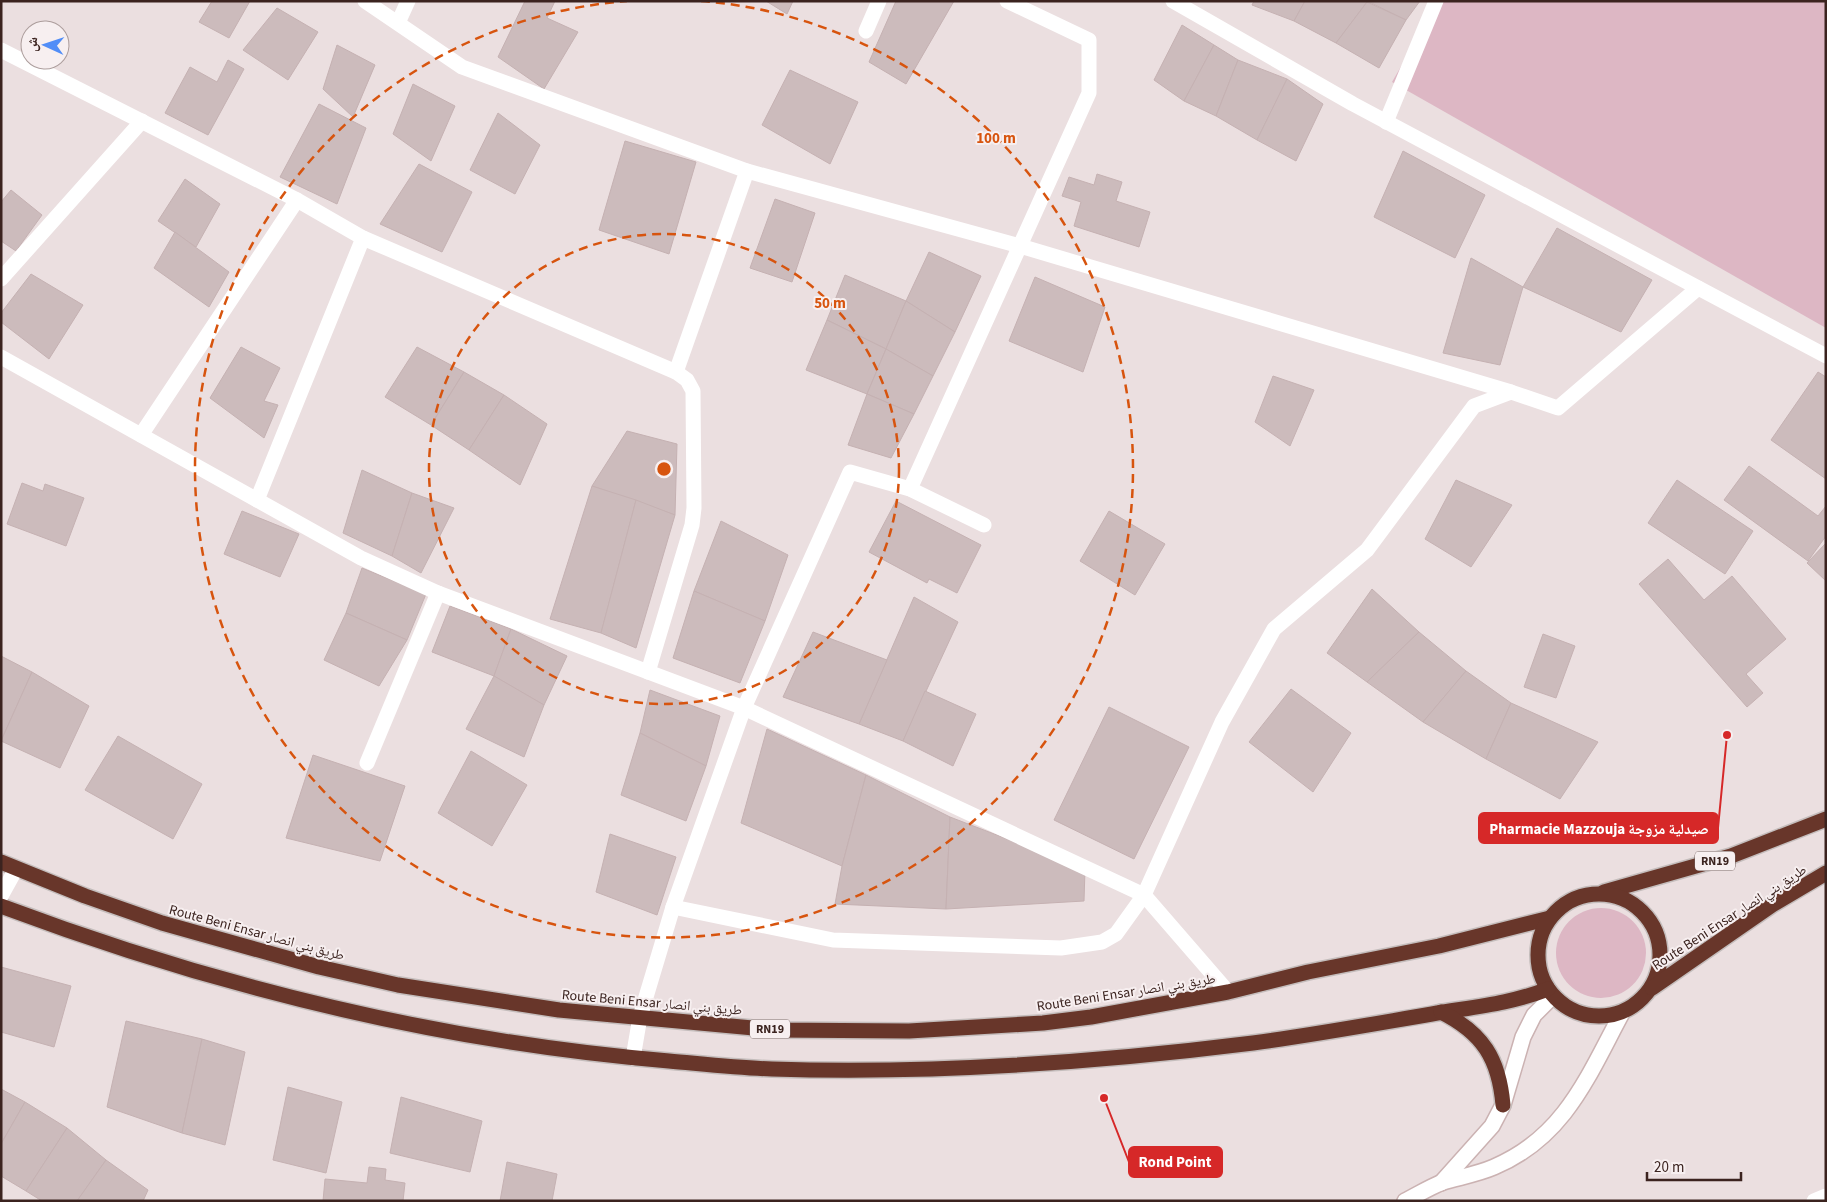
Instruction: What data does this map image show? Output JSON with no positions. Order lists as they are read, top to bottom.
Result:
{
  "streets": {
    "highway": ["RN19", "Route Beni Ensar طريق بني انصار"]
  },
  "crossings": [
    ["RN19", "Route Beni Ensar طريق بني انصار"]
  ],
  "places": ["Pharmacie Mazzouja صيدلية مزوجة", "Rond Point"],
  "scale_bar": "20 m",
  "north": "left",
  "rings": ["100 m", "50 m"]
}
